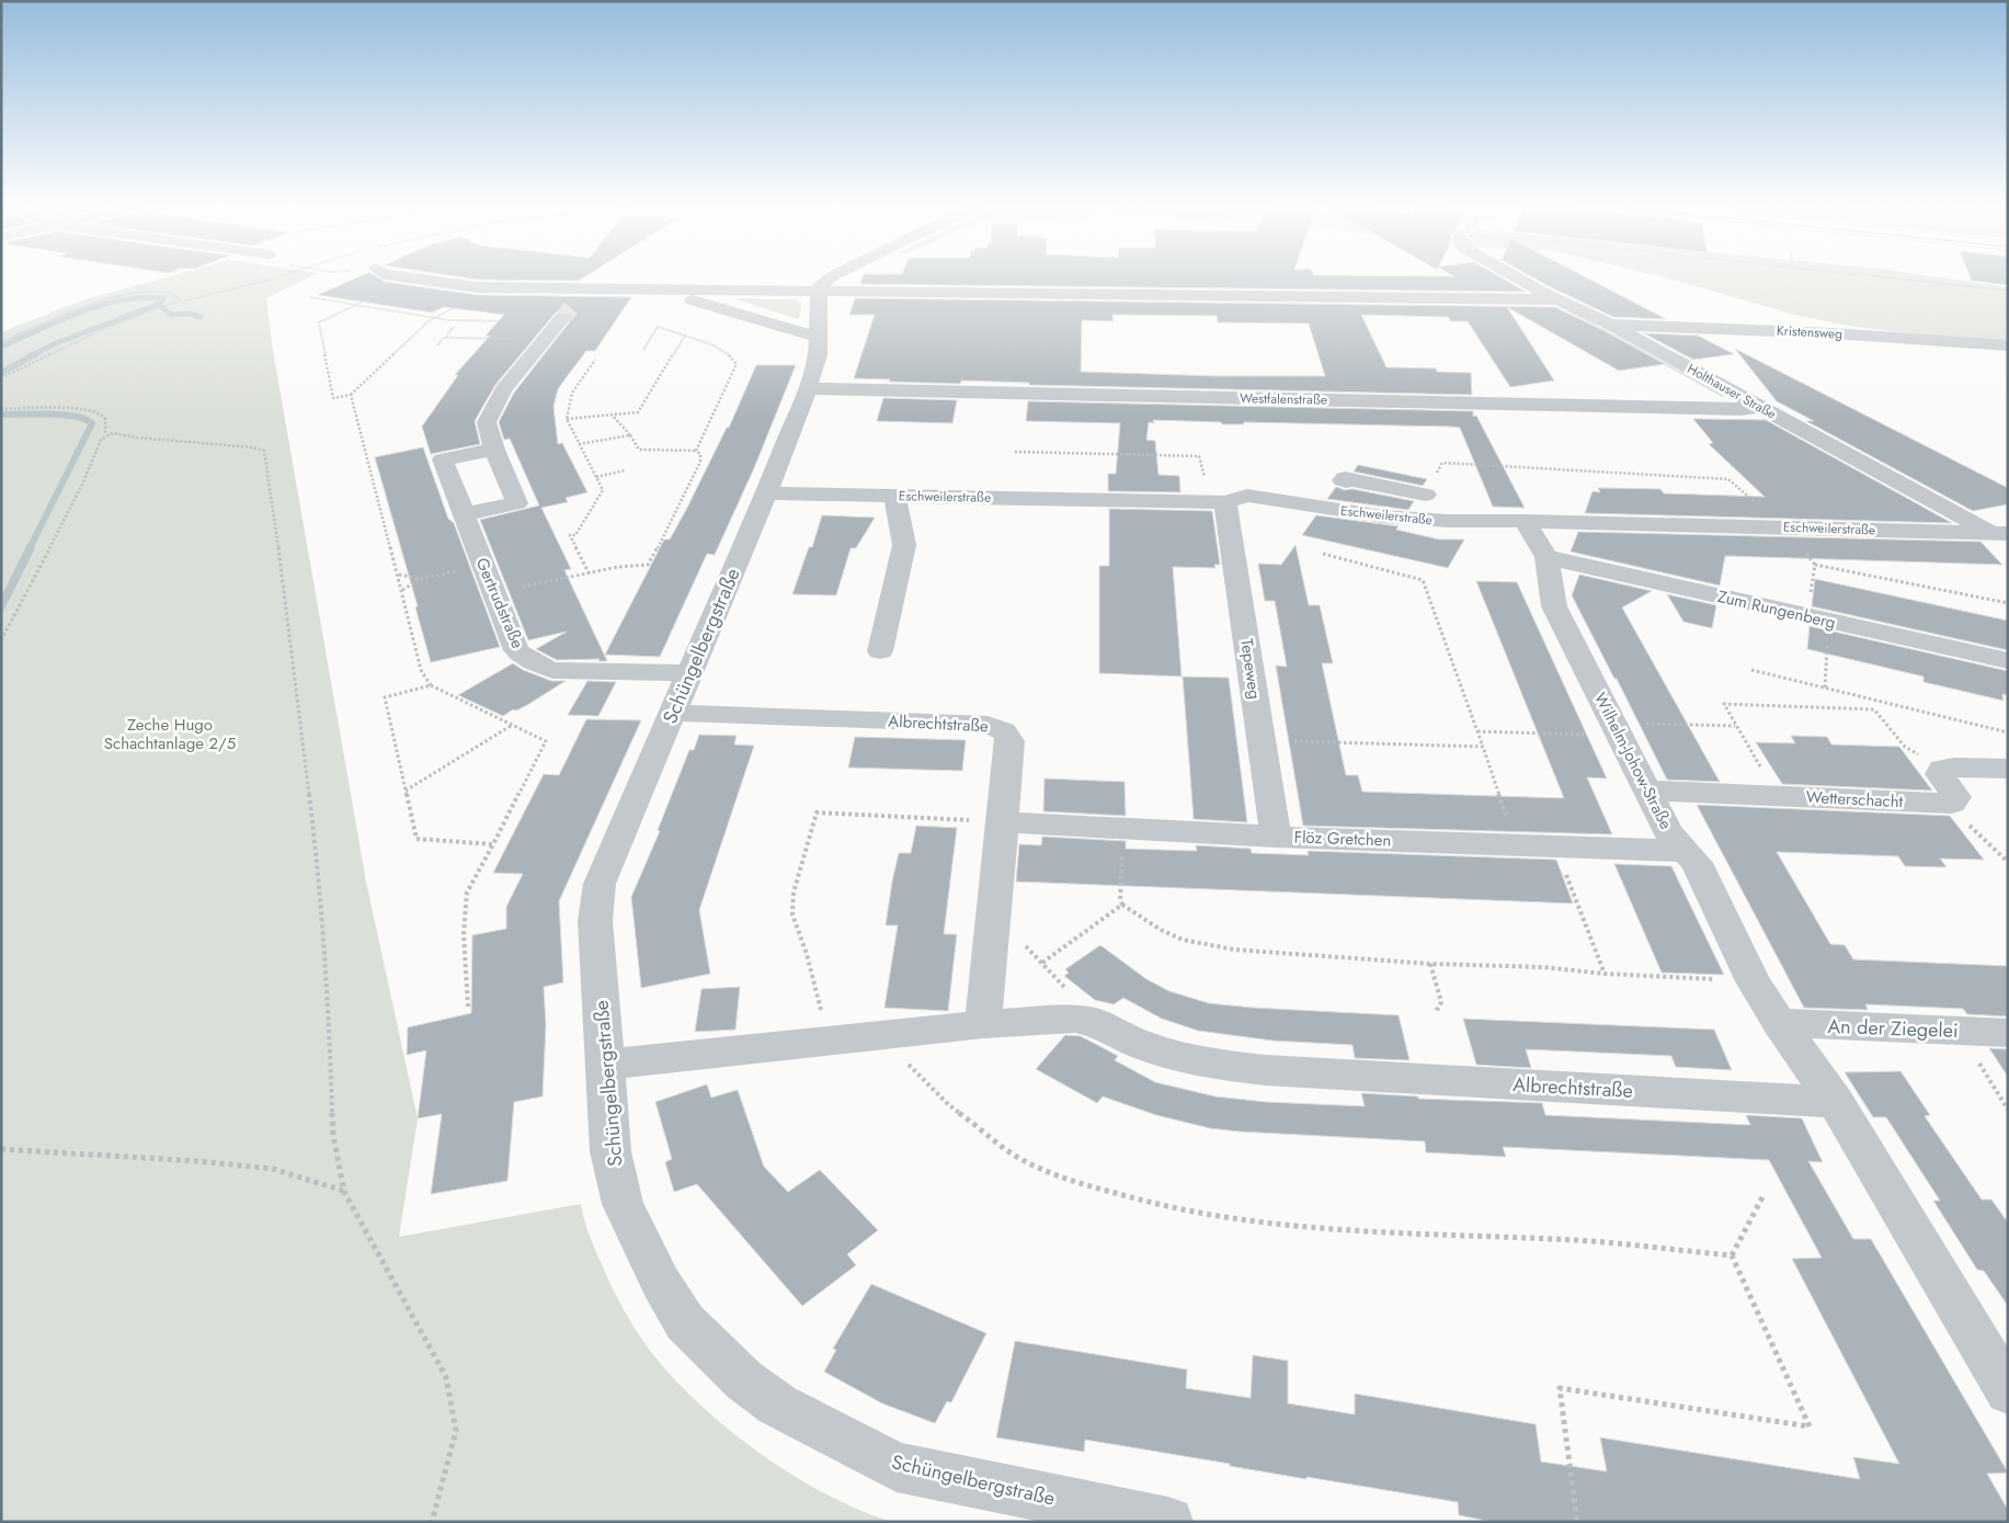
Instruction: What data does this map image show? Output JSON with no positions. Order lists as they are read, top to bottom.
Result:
{
  "streets": {
    "street": [
      "Kristensweg",
      "Holthauser Straße",
      "Westfalenstraße",
      "Eschweilerstraße",
      "Gertrudstraße",
      "Zum Rungenberg",
      "Schüngelbergstraße",
      "Tepeweg",
      "Albrechtstraße",
      "Wilhelm-Johow-Straße",
      "Wetterschacht",
      "Flöz Gretchen",
      "An der Ziegelei"
    ]
  },
  "crossings": [
    ["Kristensweg", "Holthauser Straße"],
    ["Holthauser Straße", "Westfalenstraße"],
    ["Holthauser Straße", "Eschweilerstraße"],
    ["Westfalenstraße", "Schüngelbergstraße"],
    ["Eschweilerstraße", "Schüngelbergstraße"],
    ["Eschweilerstraße", "Tepeweg"],
    ["Eschweilerstraße", "Wilhelm-Johow-Straße"],
    ["Gertrudstraße", "Schüngelbergstraße"],
    ["Zum Rungenberg", "Wilhelm-Johow-Straße"],
    ["Schüngelbergstraße", "Albrechtstraße"],
    ["Tepeweg", "Flöz Gretchen"],
    ["Albrechtstraße", "Wilhelm-Johow-Straße"],
    ["Albrechtstraße", "Flöz Gretchen"],
    ["Wilhelm-Johow-Straße", "Wetterschacht"],
    ["Wilhelm-Johow-Straße", "Flöz Gretchen"],
    ["Wilhelm-Johow-Straße", "An der Ziegelei"]
  ],
  "parks": ["Zeche Hugo Schachtanlage 2/5"]
}
